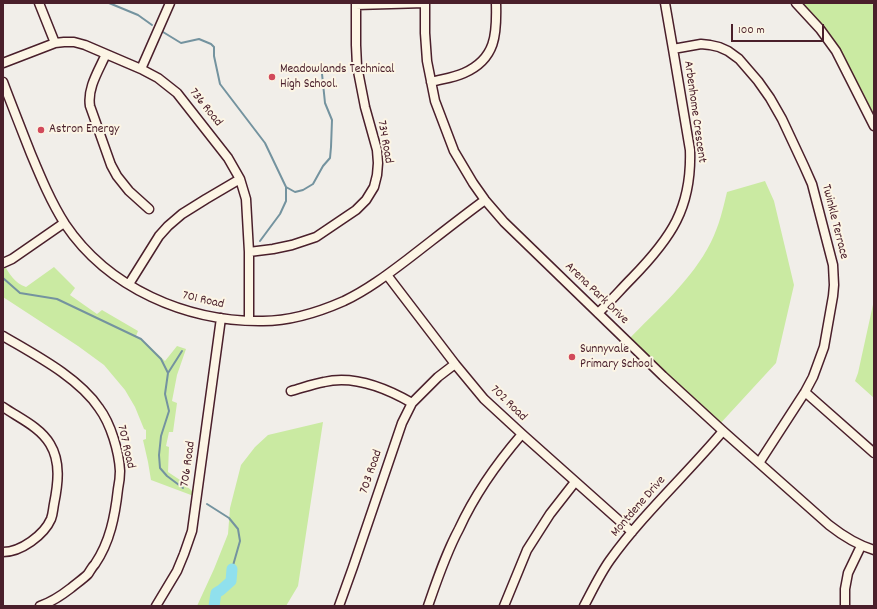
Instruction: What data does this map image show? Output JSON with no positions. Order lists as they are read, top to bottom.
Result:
{
  "streets": {
    "street": [
      "736 Road",
      "Arbenhome Crescent",
      "734 Road",
      "Twinkle Terrace",
      "Arena Park Drive",
      "701 Road",
      "702 Road",
      "707 Road",
      "706 Road",
      "703 Road",
      "Montdene Drive"
    ]
  },
  "crossings": [
    ["736 Road", "734 Road"],
    ["736 Road", "701 Road"],
    ["Arbenhome Crescent", "Twinkle Terrace"],
    ["Arbenhome Crescent", "Arena Park Drive"],
    ["Twinkle Terrace", "Arena Park Drive"],
    ["Arena Park Drive", "701 Road"],
    ["Arena Park Drive", "Montdene Drive"],
    ["701 Road", "702 Road"],
    ["701 Road", "706 Road"],
    ["702 Road", "703 Road"],
    ["702 Road", "Montdene Drive"]
  ],
  "places": ["Meadowlands Technical High School.", "Astron Energy", "Sunnyvale Primary School"],
  "scale_bar": "100 m"
}
